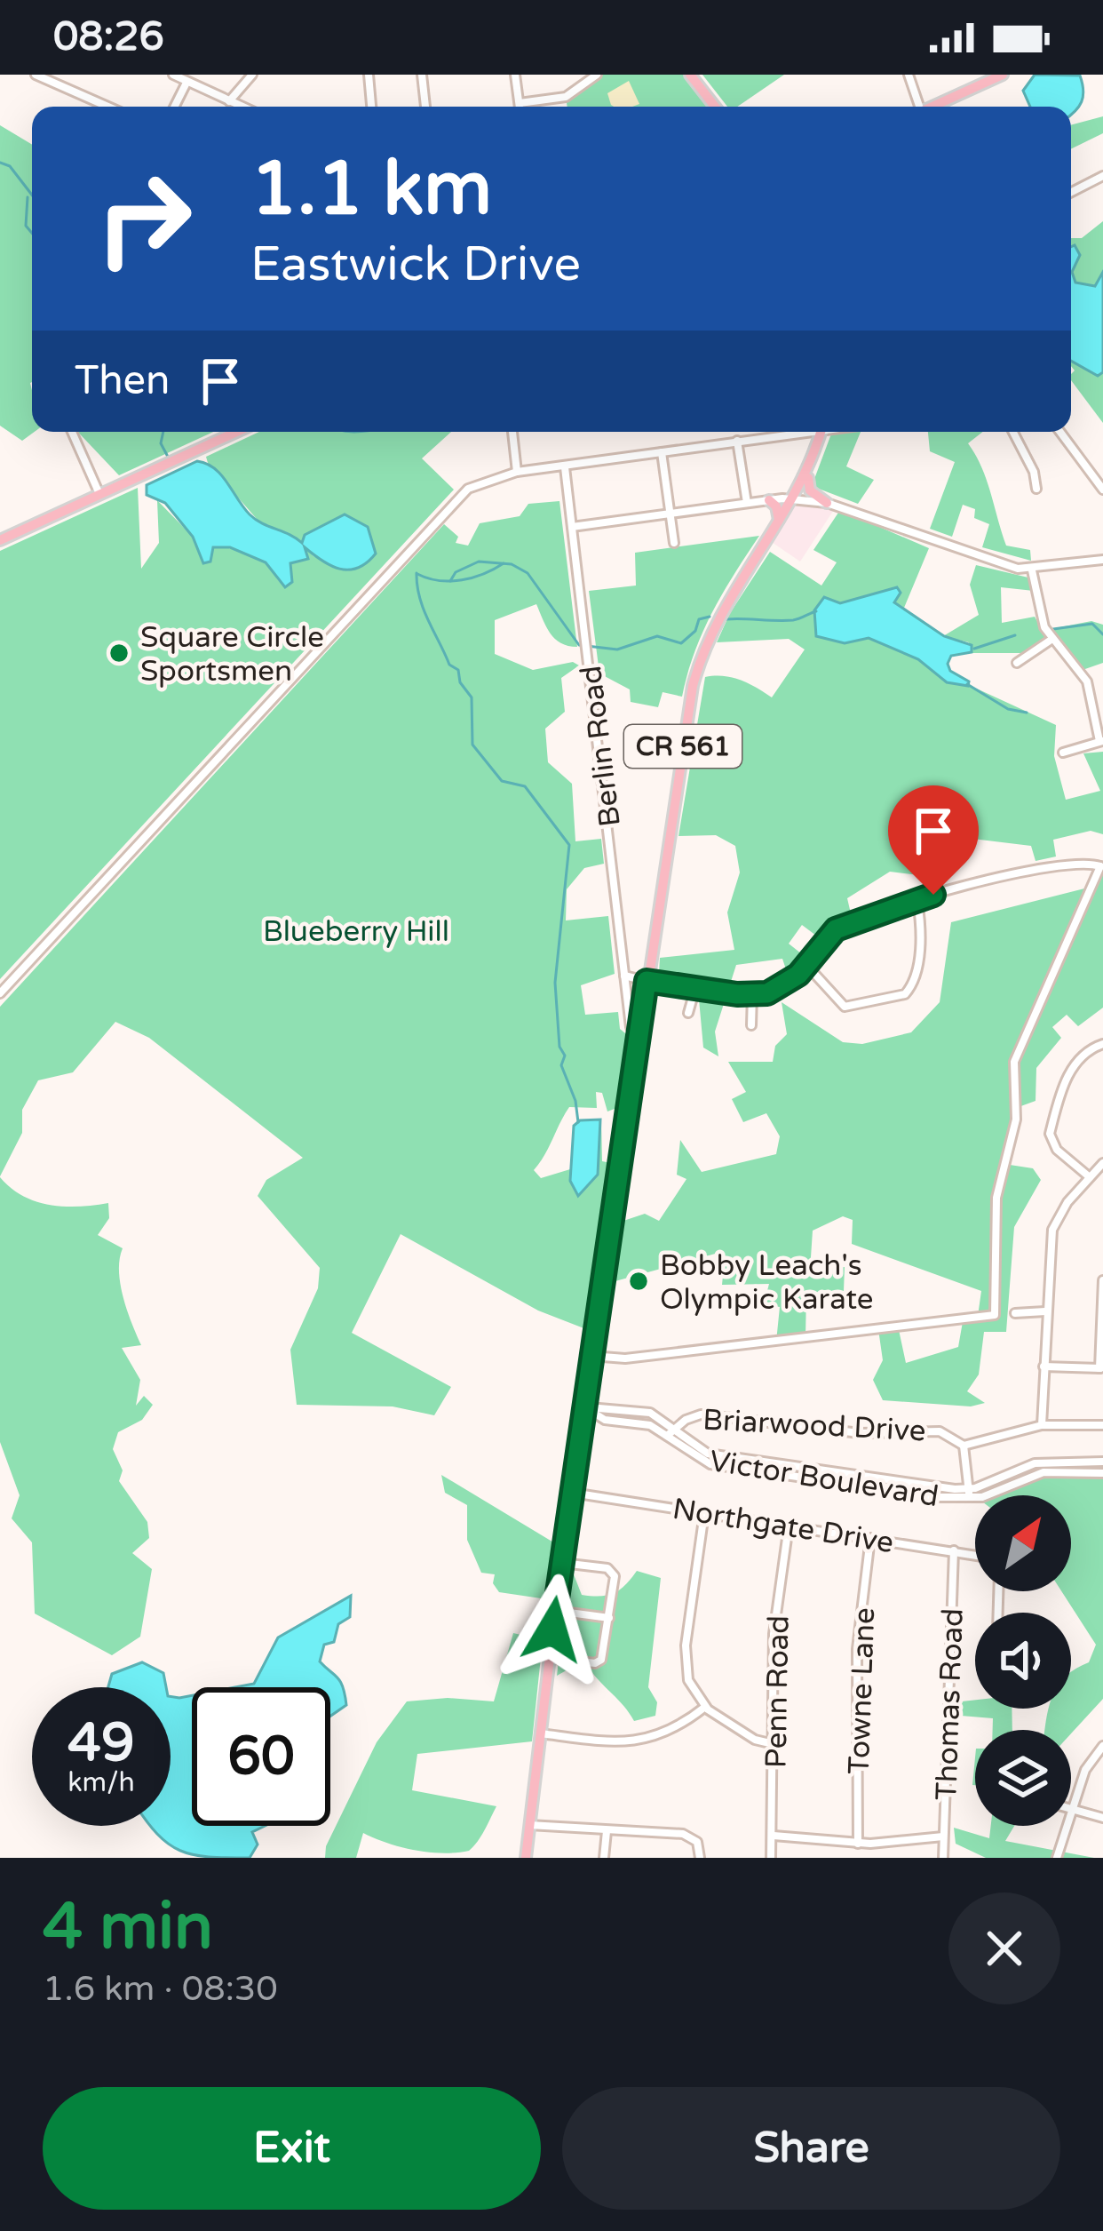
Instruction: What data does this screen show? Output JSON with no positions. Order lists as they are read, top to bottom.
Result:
{
  "streets": {
    "main road": ["CR 561"],
    "street": [
      "Berlin Road",
      "Briarwood Drive",
      "Victor Boulevard",
      "Northgate Drive",
      "Towne Lane",
      "Penn Road",
      "Thomas Road"
    ]
  },
  "crossings": [
    ["CR 561", "Victor Boulevard"],
    ["CR 561", "Northgate Drive"],
    ["Briarwood Drive", "Victor Boulevard"],
    ["Northgate Drive", "Towne Lane"],
    ["Northgate Drive", "Penn Road"],
    ["Northgate Drive", "Thomas Road"]
  ],
  "parks": ["Blueberry Hill"],
  "places": ["Square Circle Sportsmen", "Bobby Leach's Olympic Karate"],
  "north": "top right",
  "page": {
    "status": "08:26",
    "turn": ["1.1 km", "Eastwick Drive"],
    "then": "Then",
    "speed": "49 km/h",
    "limit": "60",
    "heading": ["4 min", "1.6 km · 08:30"],
    "buttons": ["Exit", "Share"]
  }
}
